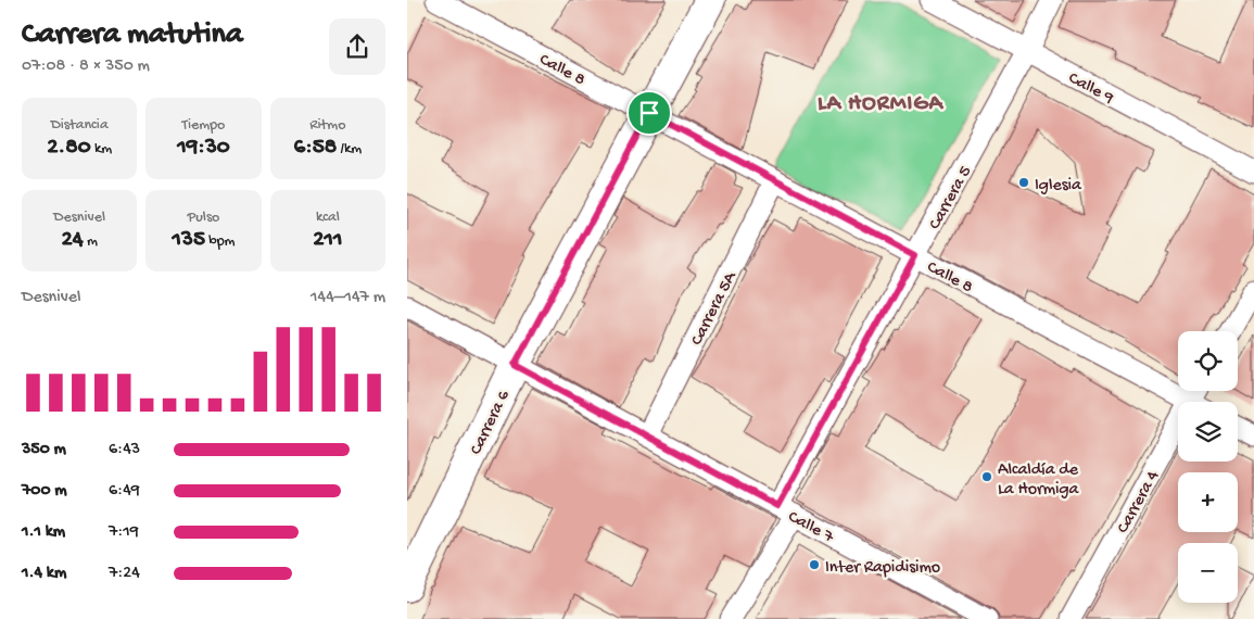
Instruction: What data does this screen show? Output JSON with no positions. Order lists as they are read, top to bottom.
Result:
{
  "streets": {
    "main road": ["Carrera 6"],
    "street": [
      "Calle 8",
      "Calle 9",
      "Carrera 5",
      "Carrera 5A",
      "Carrera 4",
      "Calle 7"
    ]
  },
  "crossings": [
    ["Calle 8", "Carrera 5"],
    ["Calle 8", "Carrera 5A"],
    ["Calle 8", "Carrera 6"],
    ["Calle 8", "Carrera 4"],
    ["Calle 9", "Carrera 5"],
    ["Carrera 5", "Calle 7"],
    ["Carrera 5A", "Calle 7"],
    ["Carrera 6", "Calle 7"]
  ],
  "districts": ["LA HORMIGA"],
  "places": ["Iglesia", "Alcaldía de La Hormiga", "Inter Rapidisimo"],
  "page": {
    "heading": ["Carrera matutina", "07:08 · 8 × 350 m"],
    "stats": [
      ["Distancia", "2.80 km"],
      ["Tiempo", "19:30"],
      ["Ritmo", "6:58 /km"],
      ["Desnivel", "24 m"],
      ["Pulso", "135 bpm"],
      ["kcal", "211"]
    ],
    "chart": ["Desnivel", "144–147 m"],
    "map_buttons": ["+", "−"],
    "list": [
      {
        "name": "350 m",
        "note": "6:43"
      },
      {
        "name": "700 m",
        "note": "6:49"
      },
      {
        "name": "1.1 km",
        "note": "7:19"
      },
      {
        "name": "1.4 km",
        "note": "7:24"
      }
    ]
  }
}
